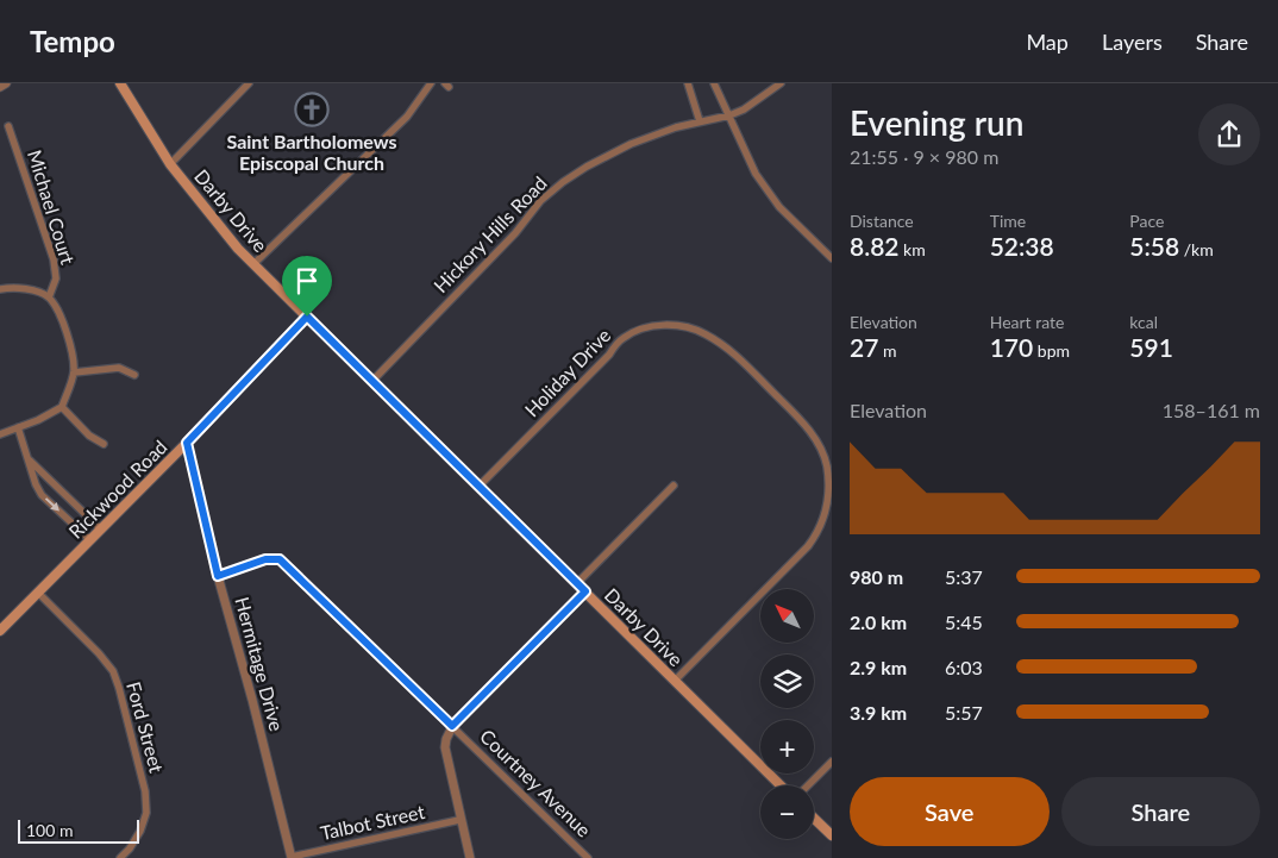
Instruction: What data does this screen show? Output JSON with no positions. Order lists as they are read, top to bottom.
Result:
{
  "streets": {
    "main road": ["Darby Drive", "Rickwood Road"],
    "street": [
      "Michael Court",
      "Hickory Hills Road",
      "Holiday Drive",
      "Hermitage Drive",
      "Ford Street",
      "Courtney Avenue",
      "Talbot Street"
    ]
  },
  "crossings": [
    ["Darby Drive", "Hickory Hills Road"],
    ["Darby Drive", "Holiday Drive"],
    ["Darby Drive", "Rickwood Road"],
    ["Rickwood Road", "Hermitage Drive"],
    ["Rickwood Road", "Ford Street"],
    ["Hermitage Drive", "Courtney Avenue"],
    ["Hermitage Drive", "Talbot Street"]
  ],
  "places": {
    "church": ["Saint Bartholomews Episcopal Church"]
  },
  "scale_bar": "100 m",
  "north": "top left",
  "page": {
    "header": "Tempo",
    "nav": ["Map", "Layers", "Share"],
    "heading": ["Evening run", "21:55 · 9 × 980 m"],
    "stats": [
      ["Distance", "8.82 km"],
      ["Time", "52:38"],
      ["Pace", "5:58 /km"],
      ["Elevation", "27 m"],
      ["Heart rate", "170 bpm"],
      ["kcal", "591"]
    ],
    "chart": ["Elevation", "158–161 m"],
    "list": [
      {
        "name": "980 m",
        "note": "5:37"
      },
      {
        "name": "2.0 km",
        "note": "5:45"
      },
      {
        "name": "2.9 km",
        "note": "6:03"
      },
      {
        "name": "3.9 km",
        "note": "5:57"
      }
    ],
    "map_buttons": ["+", "−"],
    "buttons": ["Save", "Share"],
    "scale": "100 m"
  }
}
